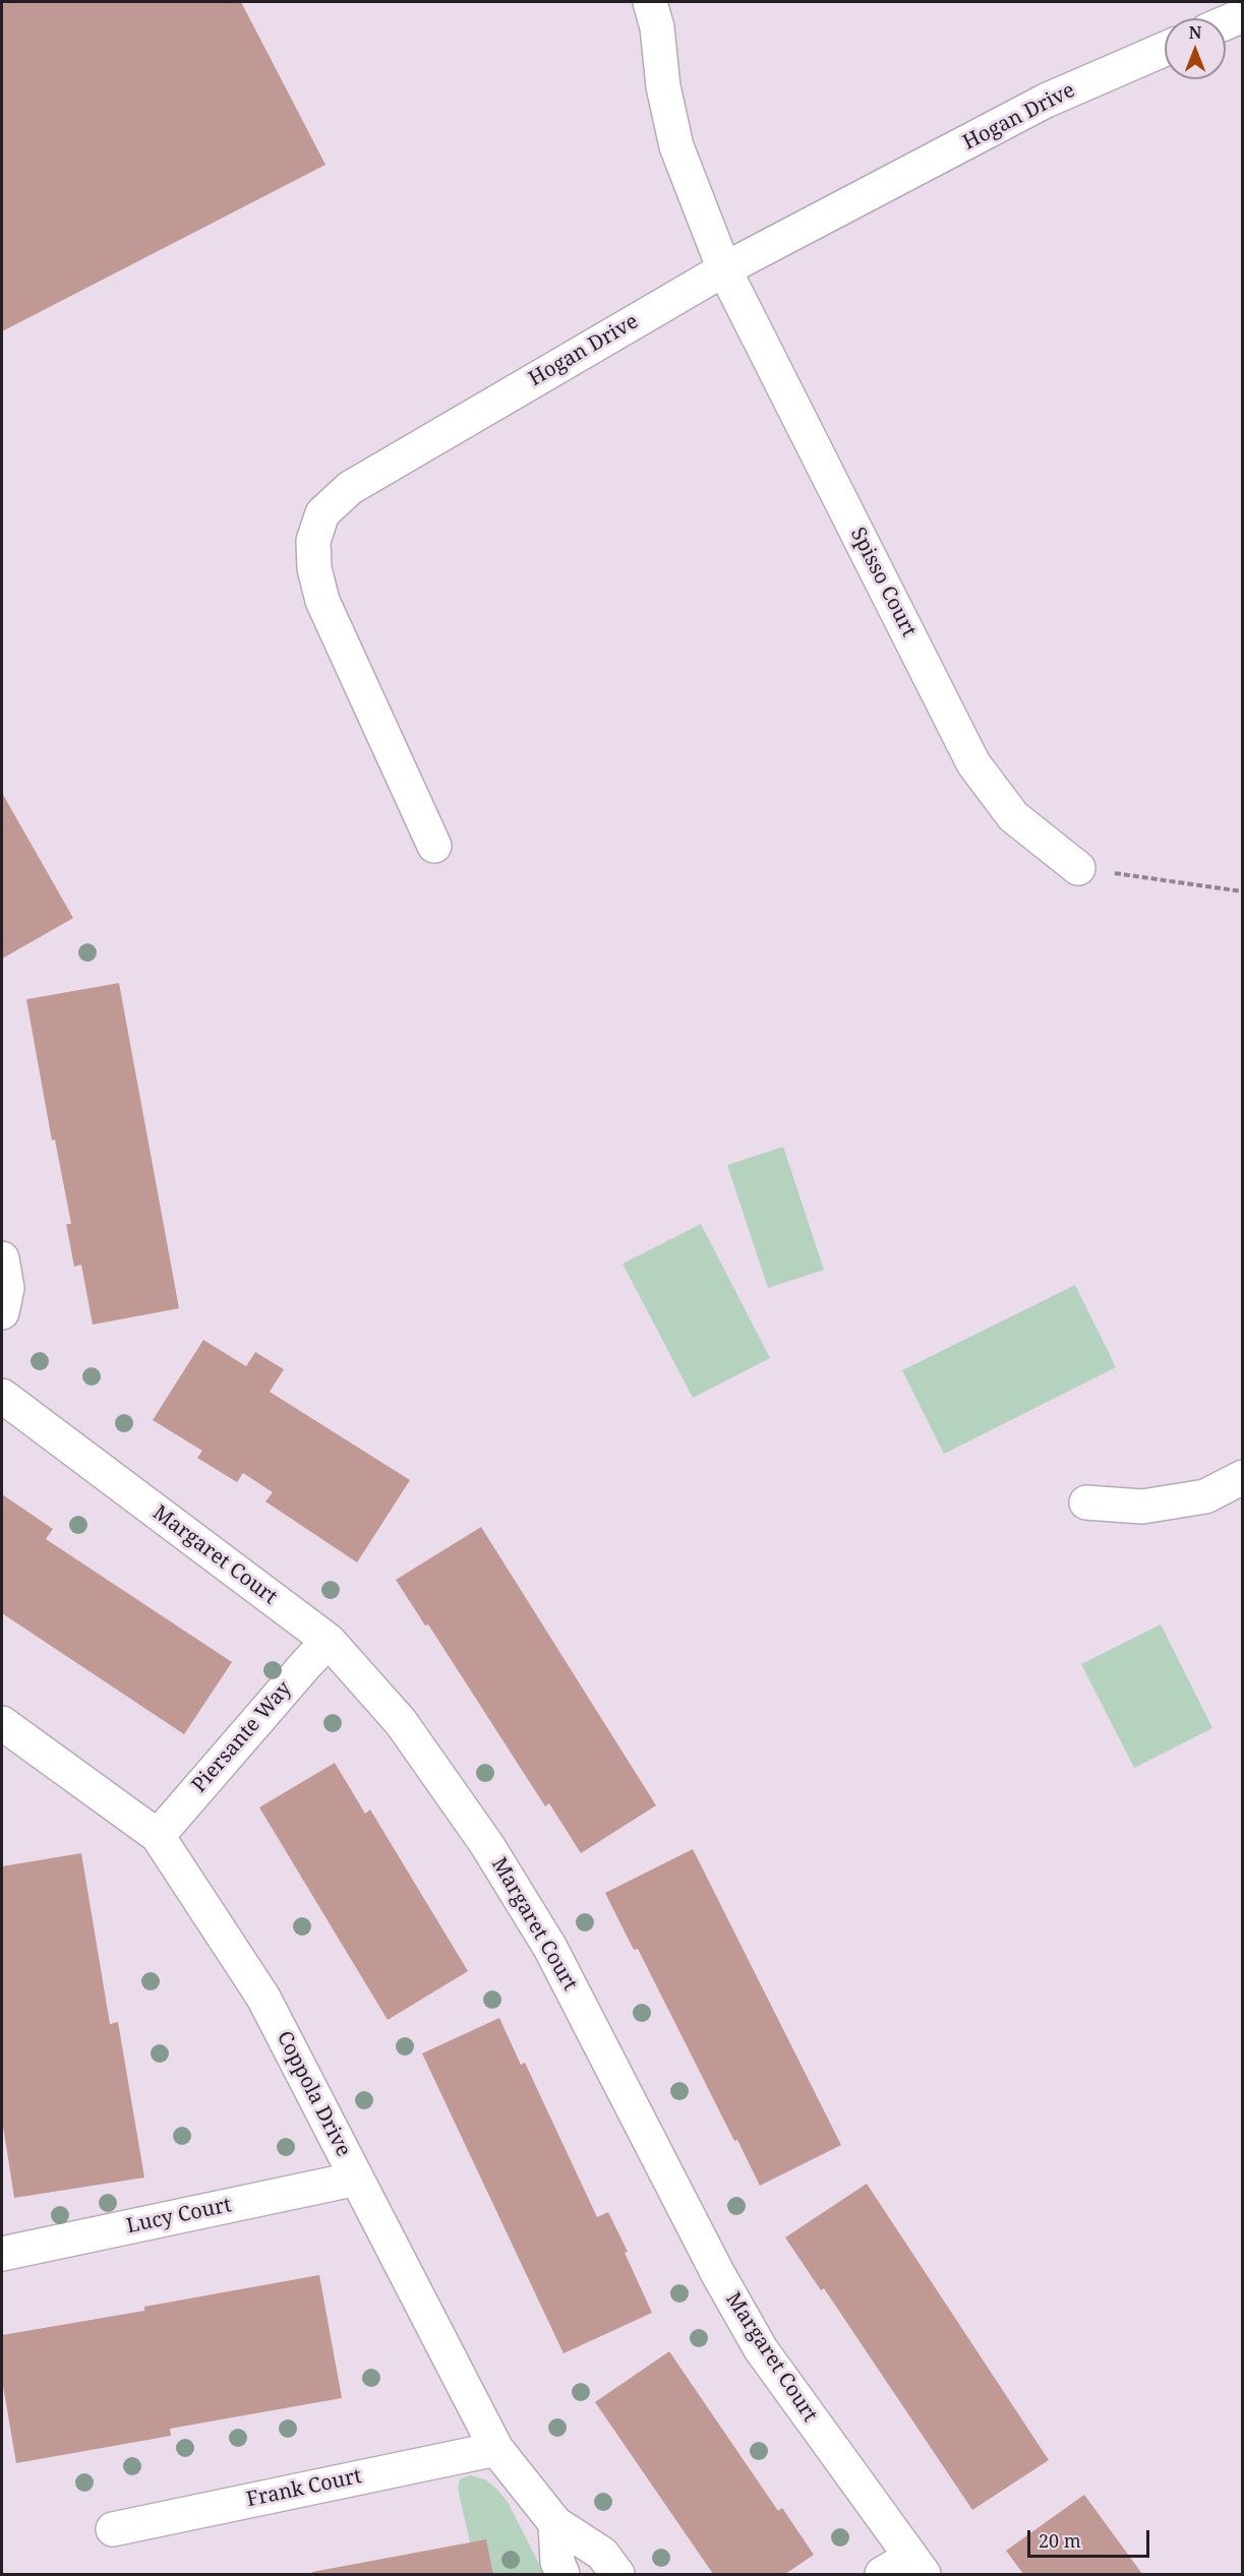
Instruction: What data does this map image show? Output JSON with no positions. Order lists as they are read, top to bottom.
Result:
{
  "streets": {
    "street": [
      "Hogan Drive",
      "Spisso Court",
      "Margaret Court",
      "Piersante Way",
      "Coppola Drive",
      "Lucy Court",
      "Frank Court"
    ]
  },
  "crossings": [
    ["Hogan Drive", "Spisso Court"],
    ["Margaret Court", "Piersante Way"],
    ["Piersante Way", "Coppola Drive"],
    ["Coppola Drive", "Lucy Court"],
    ["Coppola Drive", "Frank Court"]
  ],
  "scale_bar": "20 m",
  "north": "top"
}
